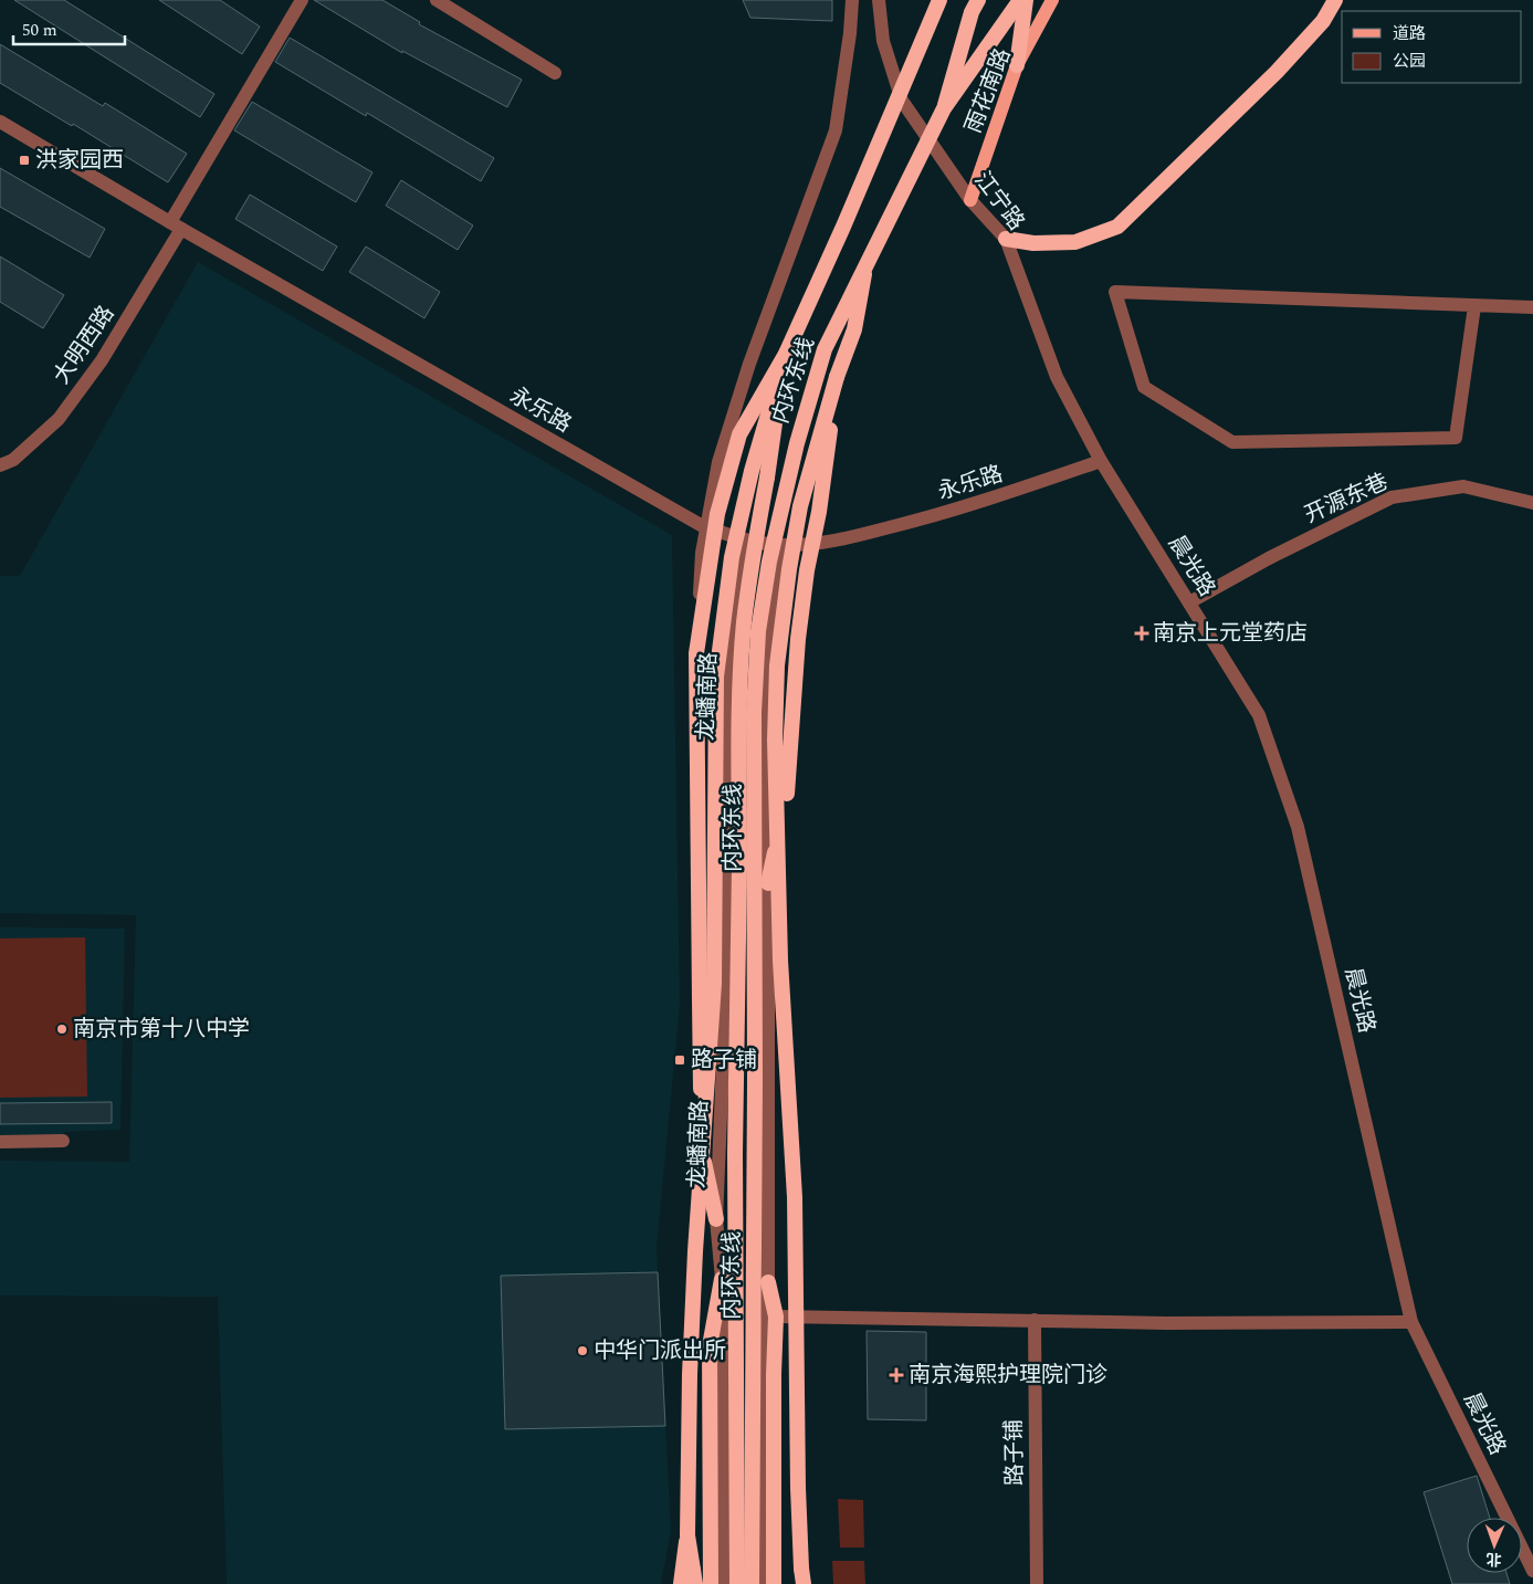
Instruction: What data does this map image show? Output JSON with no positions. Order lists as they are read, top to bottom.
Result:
{
  "streets": {
    "highway": ["内环东线"],
    "main road": ["雨花南路"],
    "street": [
      "江宁路",
      "大明西路",
      "永乐路",
      "开源东巷",
      "晨光路",
      "龙蟠南路",
      "路子铺"
    ]
  },
  "crossings": [
    ["雨花南路", "江宁路"],
    ["江宁路", "永乐路"],
    ["江宁路", "晨光路"],
    ["大明西路", "永乐路"],
    ["永乐路", "晨光路"],
    ["永乐路", "龙蟠南路"],
    ["开源东巷", "晨光路"]
  ],
  "places": {
    "transit": ["洪家园西", "路子铺"],
    "health": ["南京上元堂药店", "南京海熙护理院门诊"],
    "other": ["南京市第十八中学", "中华门派出所"]
  },
  "legend": ["道路", "公园"],
  "scale_bar": "50 m",
  "north": "bottom"
}
